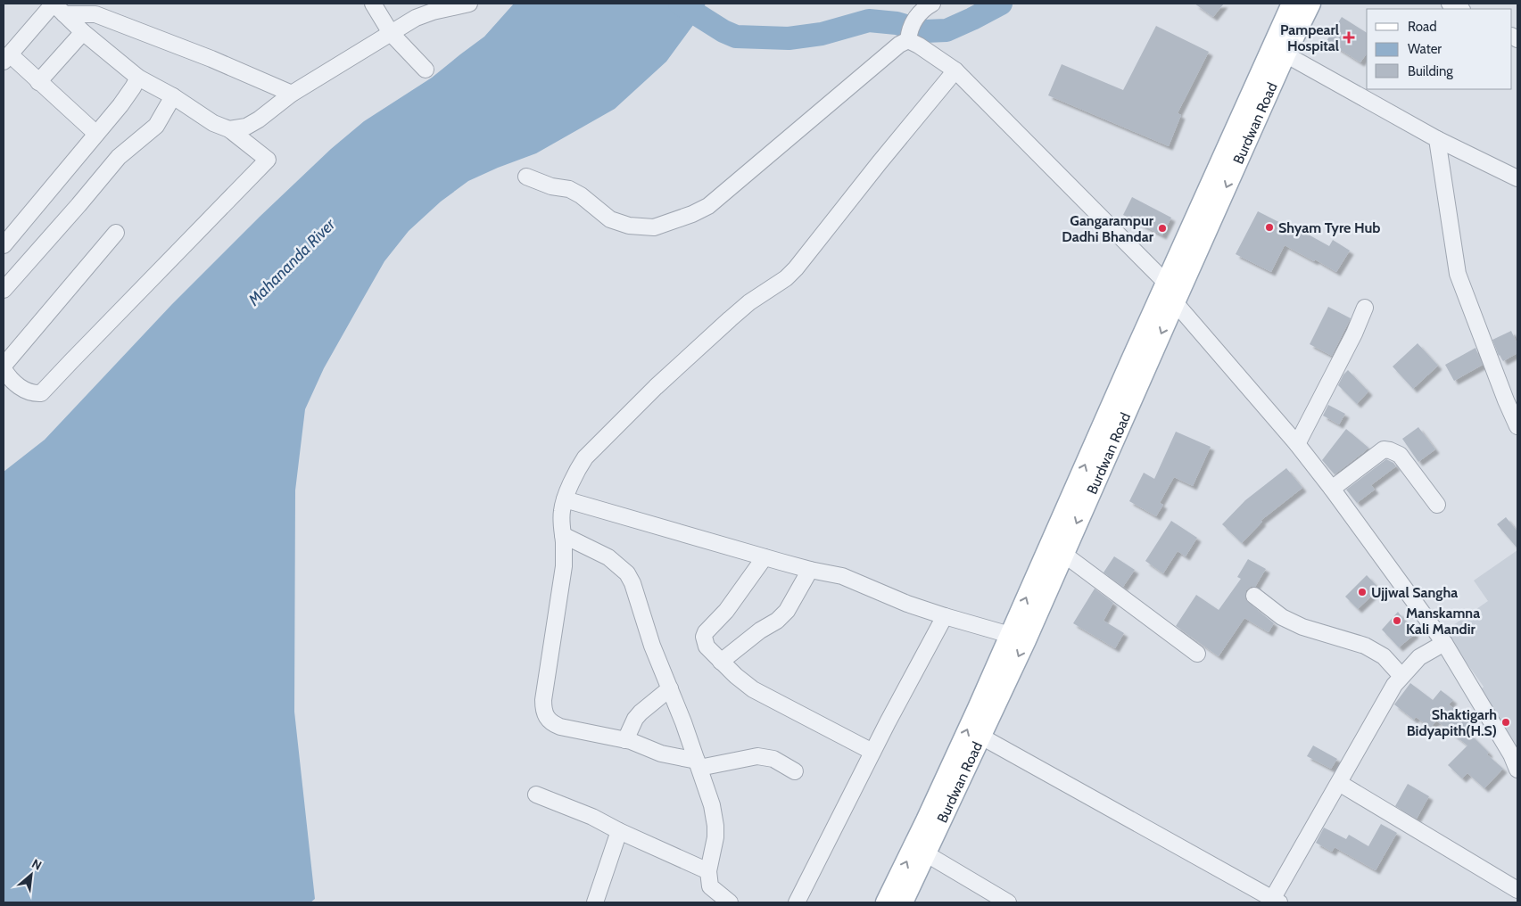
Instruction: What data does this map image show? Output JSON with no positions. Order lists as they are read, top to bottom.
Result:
{
  "streets": {
    "main road": ["Burdwan Road"]
  },
  "water": ["Mahananda River"],
  "places": {
    "health": ["Pampearl Hospital"],
    "other": [
      "Shyam Tyre Hub",
      "Gangarampur Dadhi Bhandar",
      "Ujjwal Sangha",
      "Manskamna Kali Mandir",
      "Shaktigarh Bidyapith(H.S)"
    ]
  },
  "legend": ["Road", "Water", "Building"],
  "north": "top right"
}
